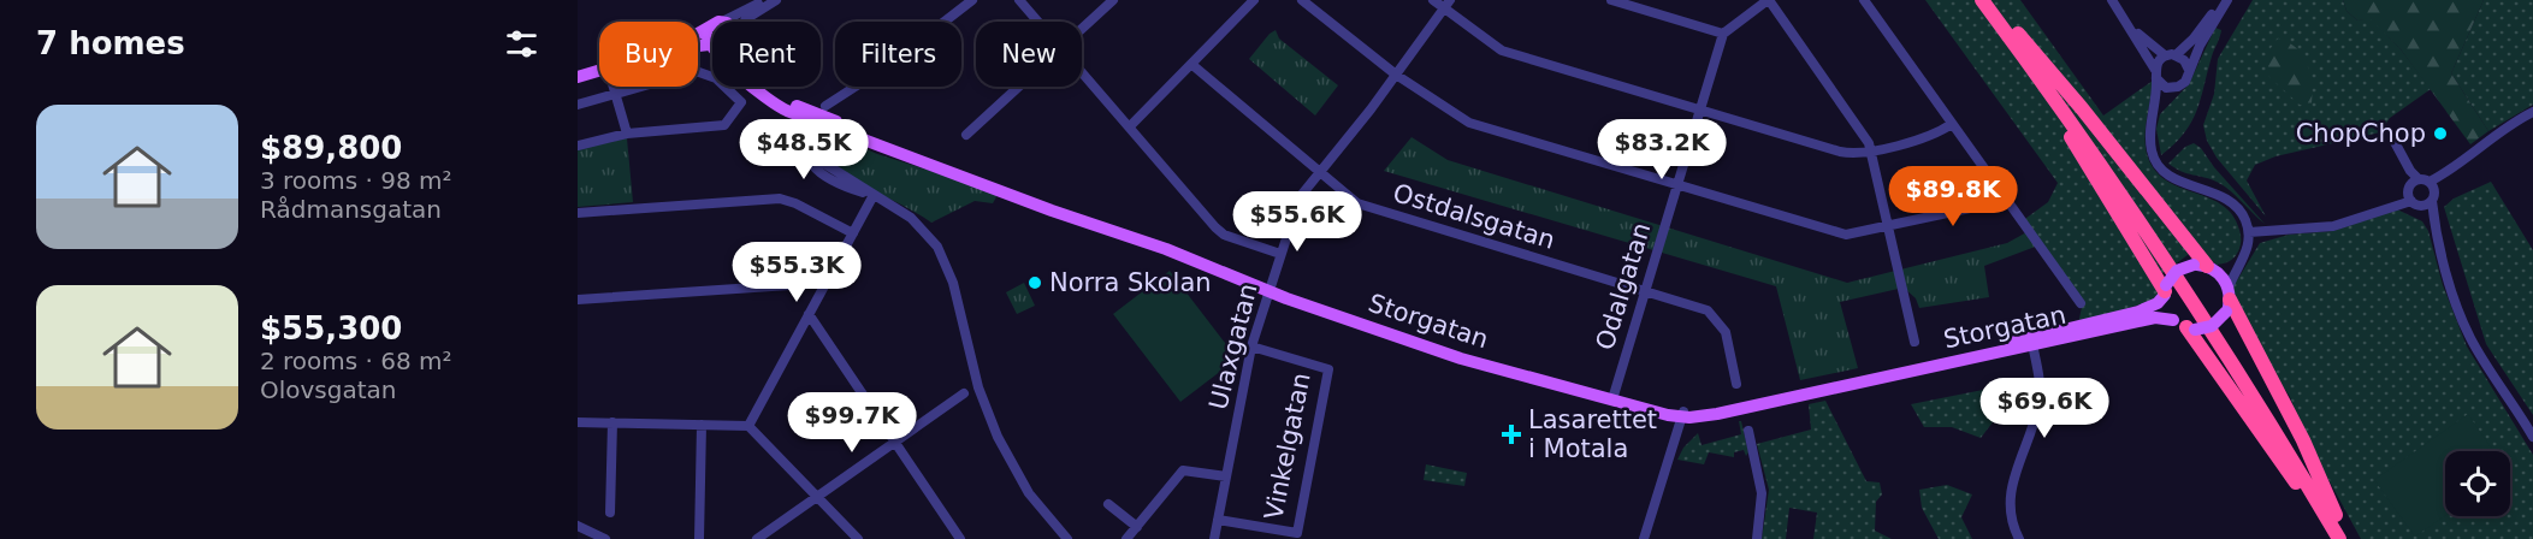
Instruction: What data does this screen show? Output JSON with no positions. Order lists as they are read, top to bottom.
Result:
{
  "streets": {
    "main road": ["Storgatan"],
    "street": [
      "Ostdalsgatan",
      "Odalgatan",
      "Ulaxgatan",
      "Vinkelgatan"
    ]
  },
  "crossings": [
    ["Ostdalsgatan", "Odalgatan"],
    ["Ostdalsgatan", "Ulaxgatan"],
    ["Odalgatan", "Storgatan"],
    ["Storgatan", "Ulaxgatan"],
    ["Ulaxgatan", "Vinkelgatan"]
  ],
  "places": {
    "other": ["ChopChop", "Norra Skolan"],
    "health": ["Lasarettet i Motala"]
  },
  "page": {
    "heading": "7 homes",
    "chip": [
      "Buy",
      "Rent",
      "Filters",
      "New"
    ],
    "list": [
      {
        "name": "$89,800",
        "note": "3 rooms · 98 m² · Rådmansgatan"
      },
      {
        "name": "$55,300",
        "note": "2 rooms · 68 m² · Olovsgatan"
      }
    ],
    "price": [
      "$48.5K",
      "$83.2K",
      "$89.8K",
      "$55.6K",
      "$55.3K",
      "$69.6K",
      "$99.7K"
    ]
  }
}
